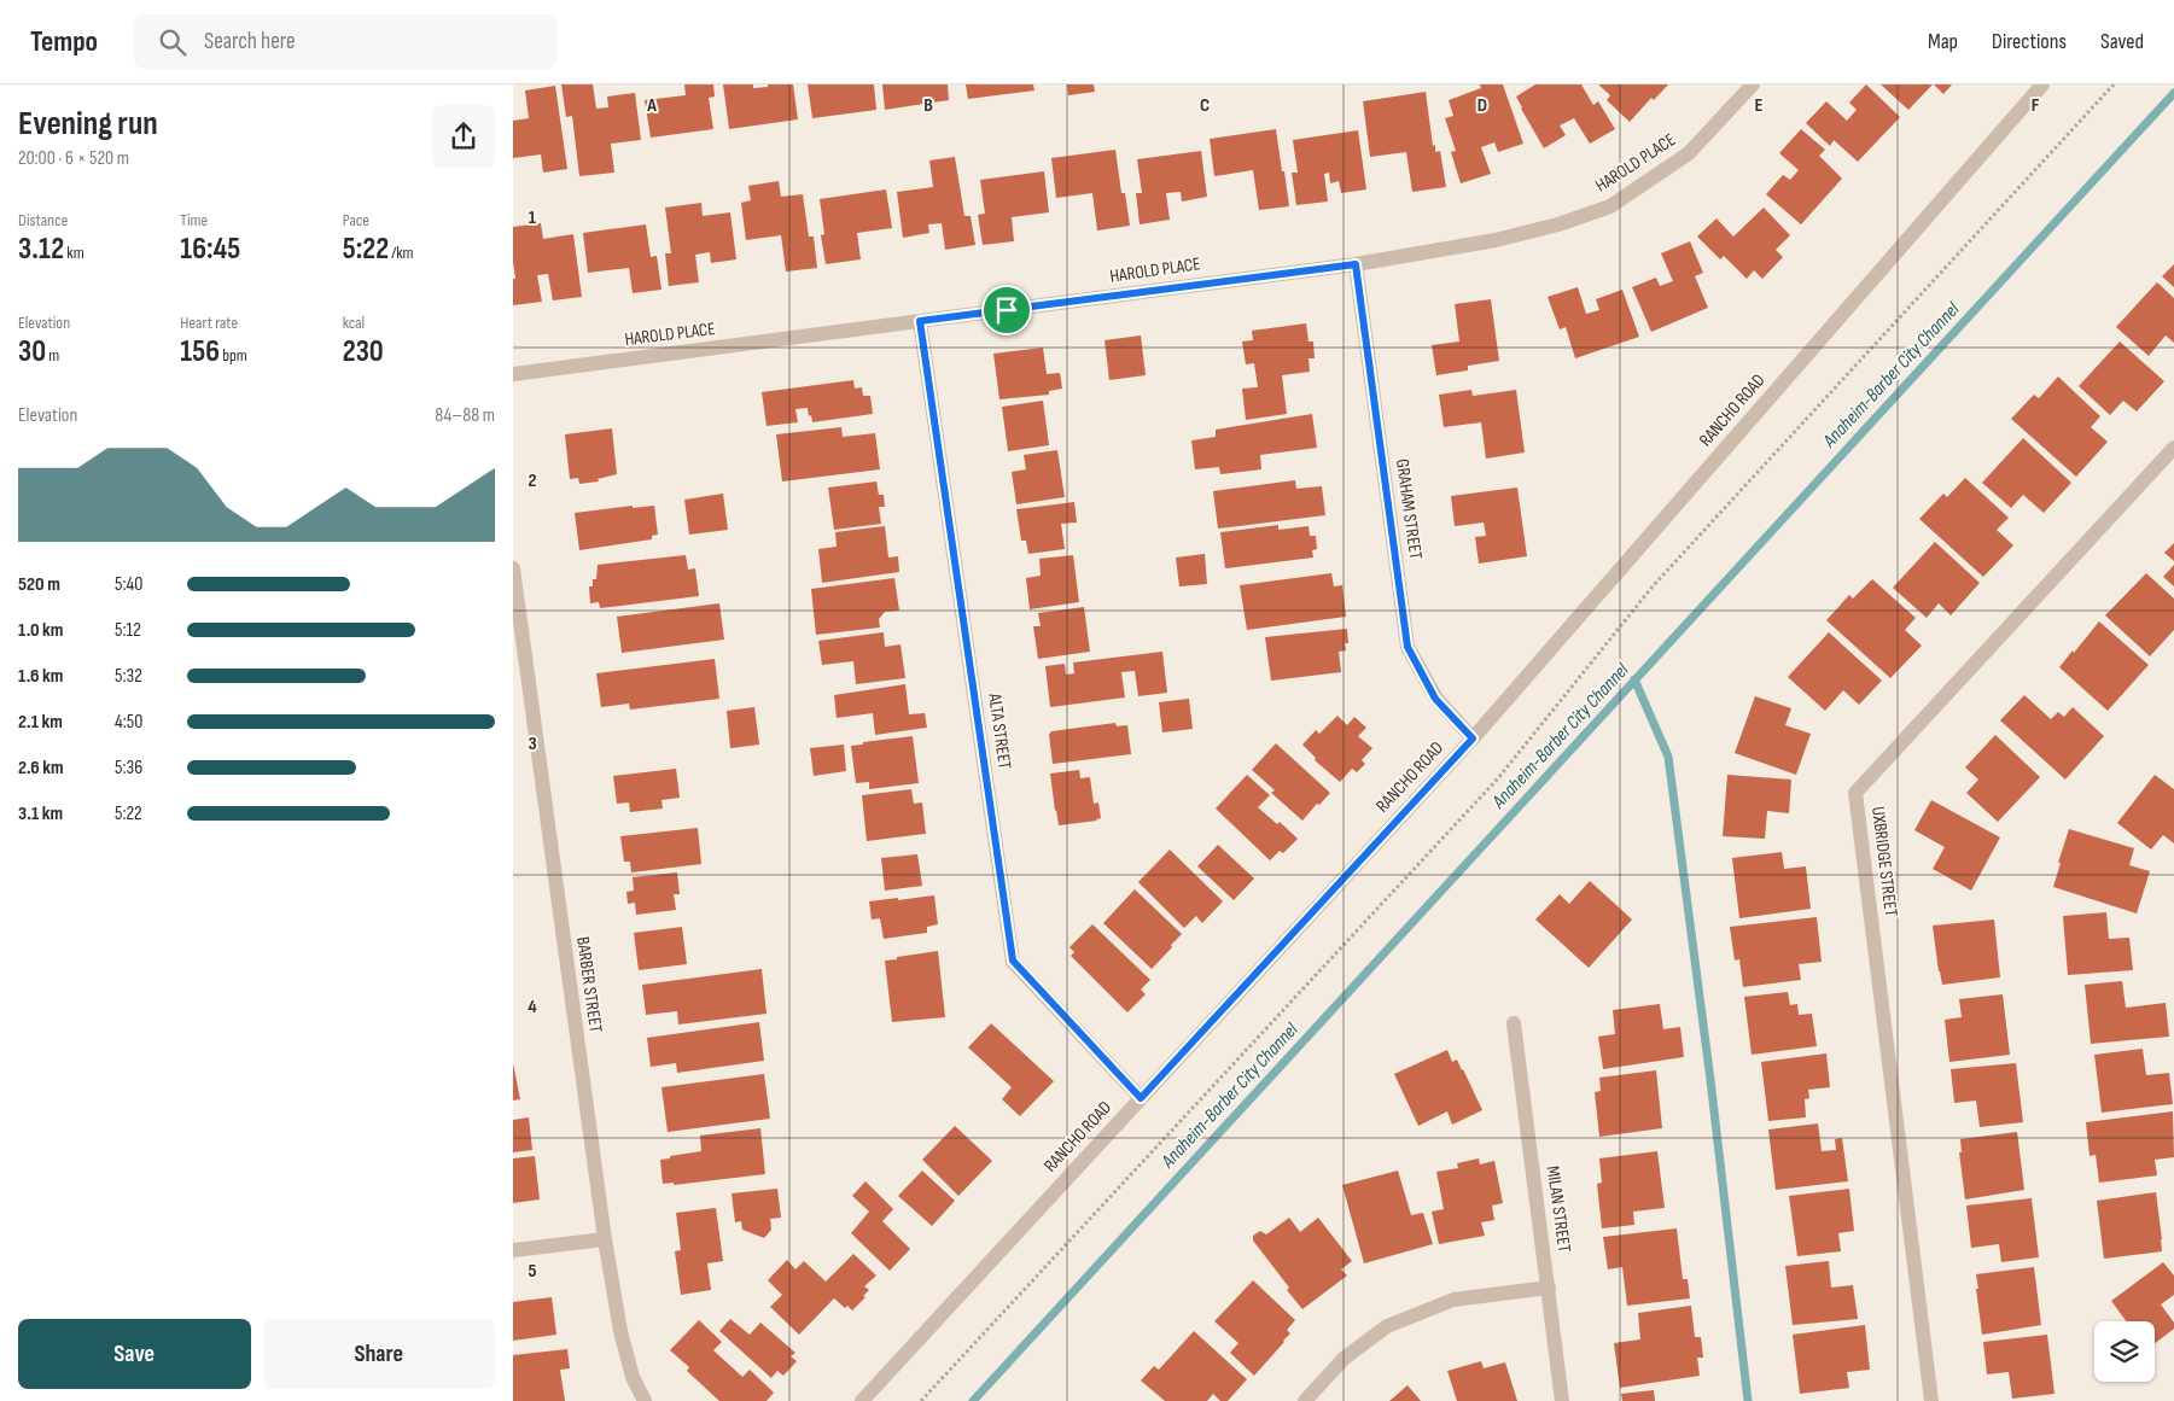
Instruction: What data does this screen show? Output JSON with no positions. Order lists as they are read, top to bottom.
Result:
{
  "streets": {
    "street": [
      "HAROLD PLACE",
      "RANCHO ROAD",
      "GRAHAM STREET",
      "ALTA STREET",
      "UXBRIDGE STREET",
      "BARBER STREET",
      "MILAN STREET"
    ]
  },
  "crossings": [
    ["HAROLD PLACE", "GRAHAM STREET"],
    ["HAROLD PLACE", "ALTA STREET"],
    ["RANCHO ROAD", "GRAHAM STREET"],
    ["RANCHO ROAD", "ALTA STREET"]
  ],
  "water": ["Anaheim-Barber City Channel"],
  "page": {
    "header": "Tempo",
    "search": "Search here",
    "nav": ["Map", "Directions", "Saved"],
    "heading": ["Evening run", "20:00 · 6 × 520 m"],
    "stats": [
      ["Distance", "3.12 km"],
      ["Time", "16:45"],
      ["Pace", "5:22 /km"],
      ["Elevation", "30 m"],
      ["Heart rate", "156 bpm"],
      ["kcal", "230"]
    ],
    "chart": ["Elevation", "84–88 m"],
    "list": [
      {
        "name": "520 m",
        "note": "5:40"
      },
      {
        "name": "1.0 km",
        "note": "5:12"
      },
      {
        "name": "1.6 km",
        "note": "5:32"
      },
      {
        "name": "2.1 km",
        "note": "4:50"
      },
      {
        "name": "2.6 km",
        "note": "5:36"
      },
      {
        "name": "3.1 km",
        "note": "5:22"
      }
    ],
    "buttons": ["Save", "Share"]
  },
  "grid": {
    "columns": [
      "A",
      "B",
      "C",
      "D",
      "E",
      "F"
    ],
    "rows": [
      "1",
      "2",
      "3",
      "4",
      "5"
    ]
  }
}
